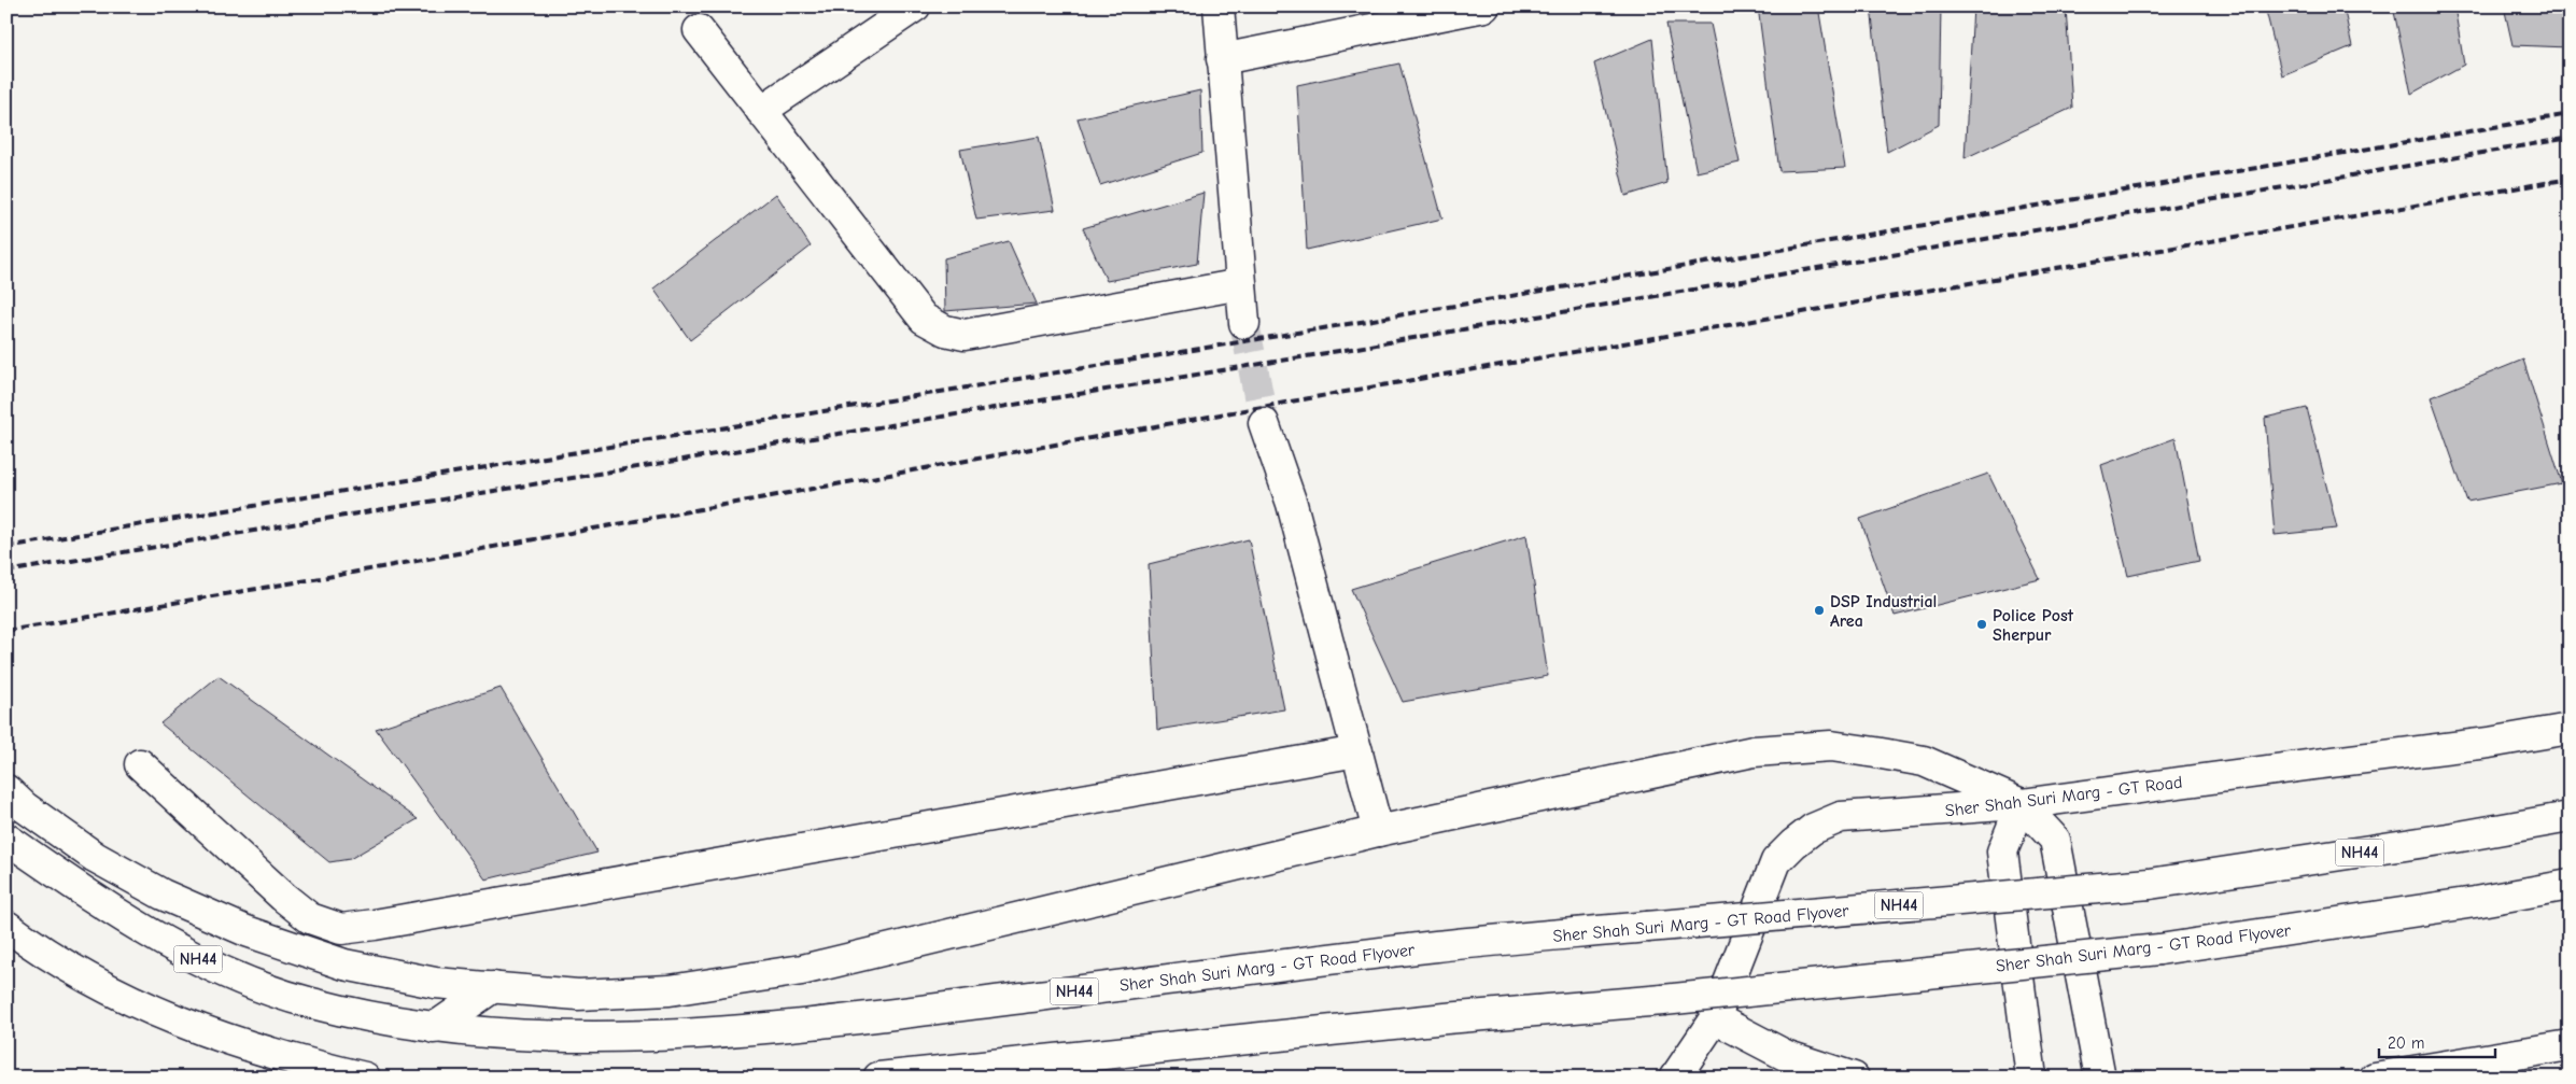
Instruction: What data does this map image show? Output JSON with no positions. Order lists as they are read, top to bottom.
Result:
{
  "streets": {
    "main road": ["Sher Shah Suri Marg - GT Road", "NH44", "Sher Shah Suri Marg - GT Road Flyover"]
  },
  "places": ["DSP Industrial Area", "Police Post Sherpur"],
  "scale_bar": "20 m"
}
